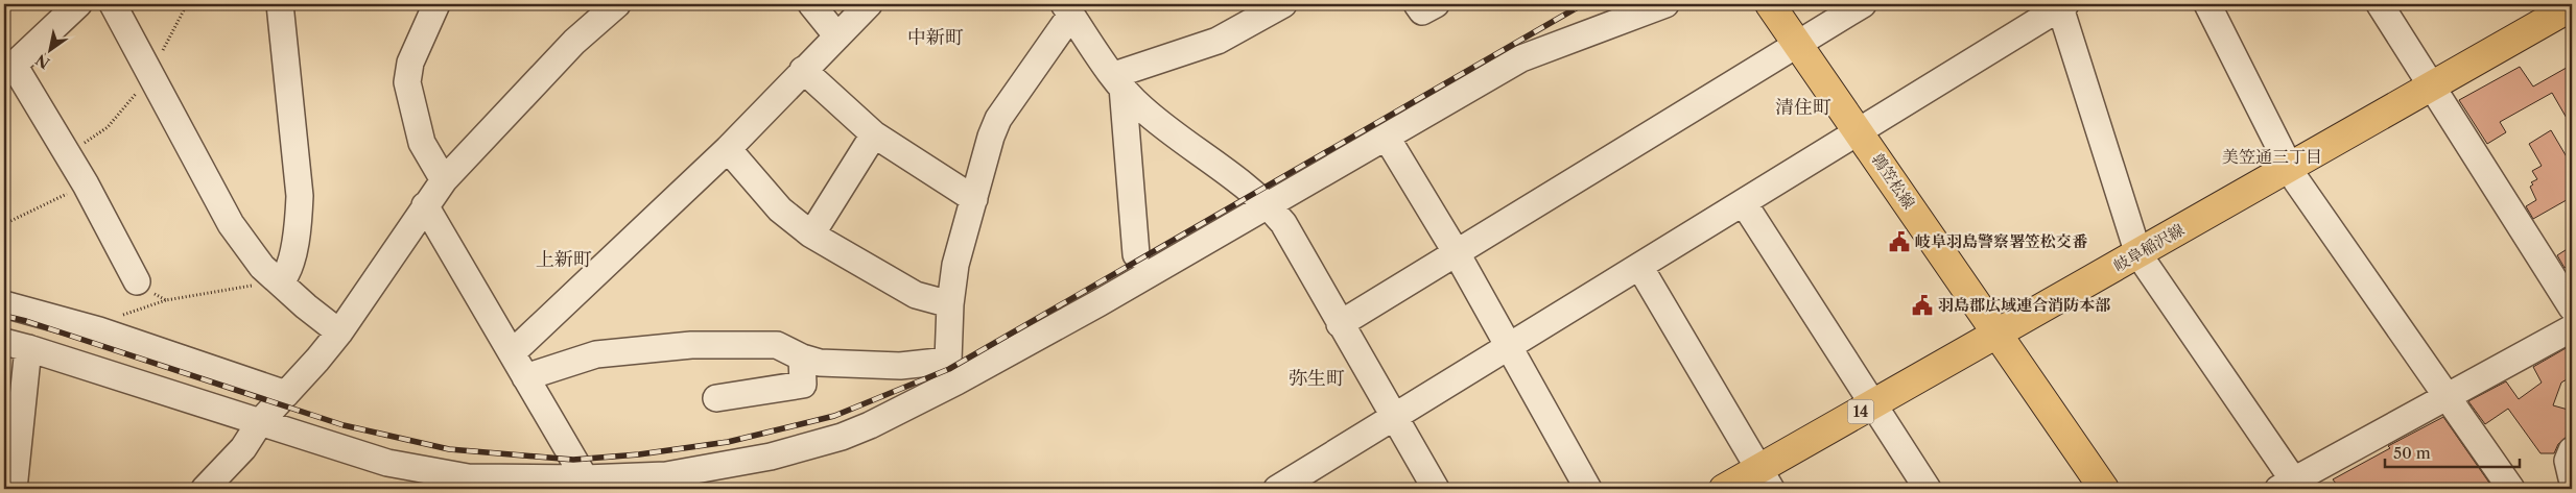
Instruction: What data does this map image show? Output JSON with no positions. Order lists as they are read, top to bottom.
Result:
{
  "streets": {
    "main road": ["鶉笠松線", "岐阜稲沢線", "14"]
  },
  "crossings": [
    ["鶉笠松線", "岐阜稲沢線"]
  ],
  "districts": [
    "中新町",
    "清住町",
    "美笠通三丁目",
    "上新町",
    "弥生町"
  ],
  "places": {
    "public building": ["岐阜羽島警察署笠松交番", "羽島郡広域連合消防本部"]
  },
  "scale_bar": "50 m",
  "north": "bottom left"
}
